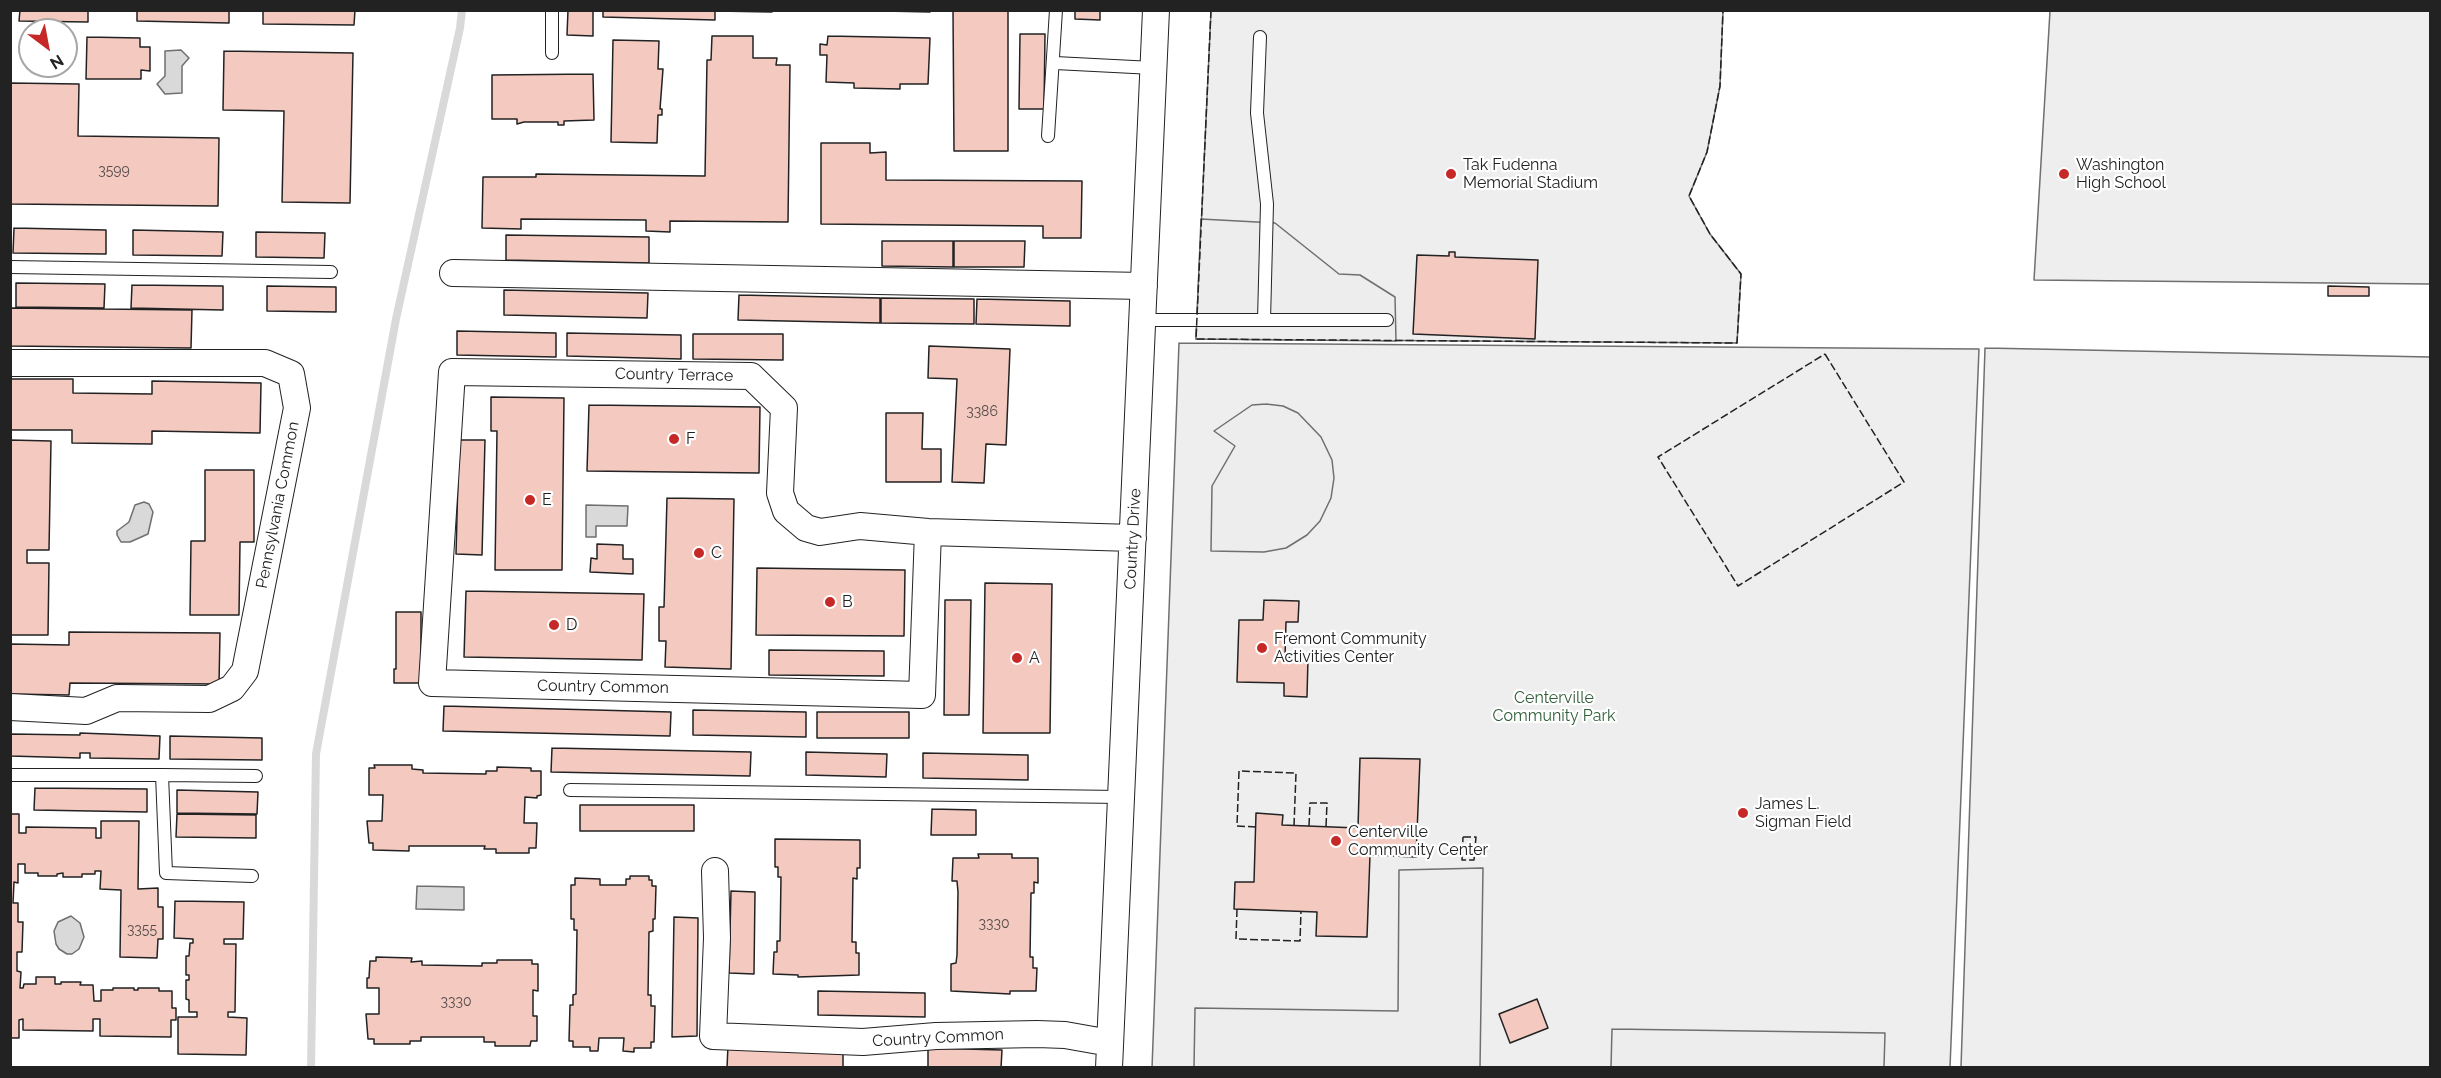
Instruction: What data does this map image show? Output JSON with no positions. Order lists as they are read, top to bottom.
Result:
{
  "streets": {
    "street": [
      "Country Terrace",
      "Pennsylvania Common",
      "Country Drive",
      "Country Common"
    ]
  },
  "crossings": [
    ["Country Terrace", "Country Drive"],
    ["Country Terrace", "Country Common"],
    ["Country Drive", "Country Common"]
  ],
  "parks": ["Centerville Community Park"],
  "places": [
    "Tak Fudenna Memorial Stadium",
    "Washington High School",
    "F",
    "E",
    "C",
    "B",
    "D",
    "Fremont Community Activities Center",
    "A",
    "James L. Sigman Field",
    "Centerville Community Center"
  ],
  "house_numbers": [
    "3599",
    "3386",
    "3330",
    "3355",
    "3330"
  ],
  "north": "bottom right"
}
